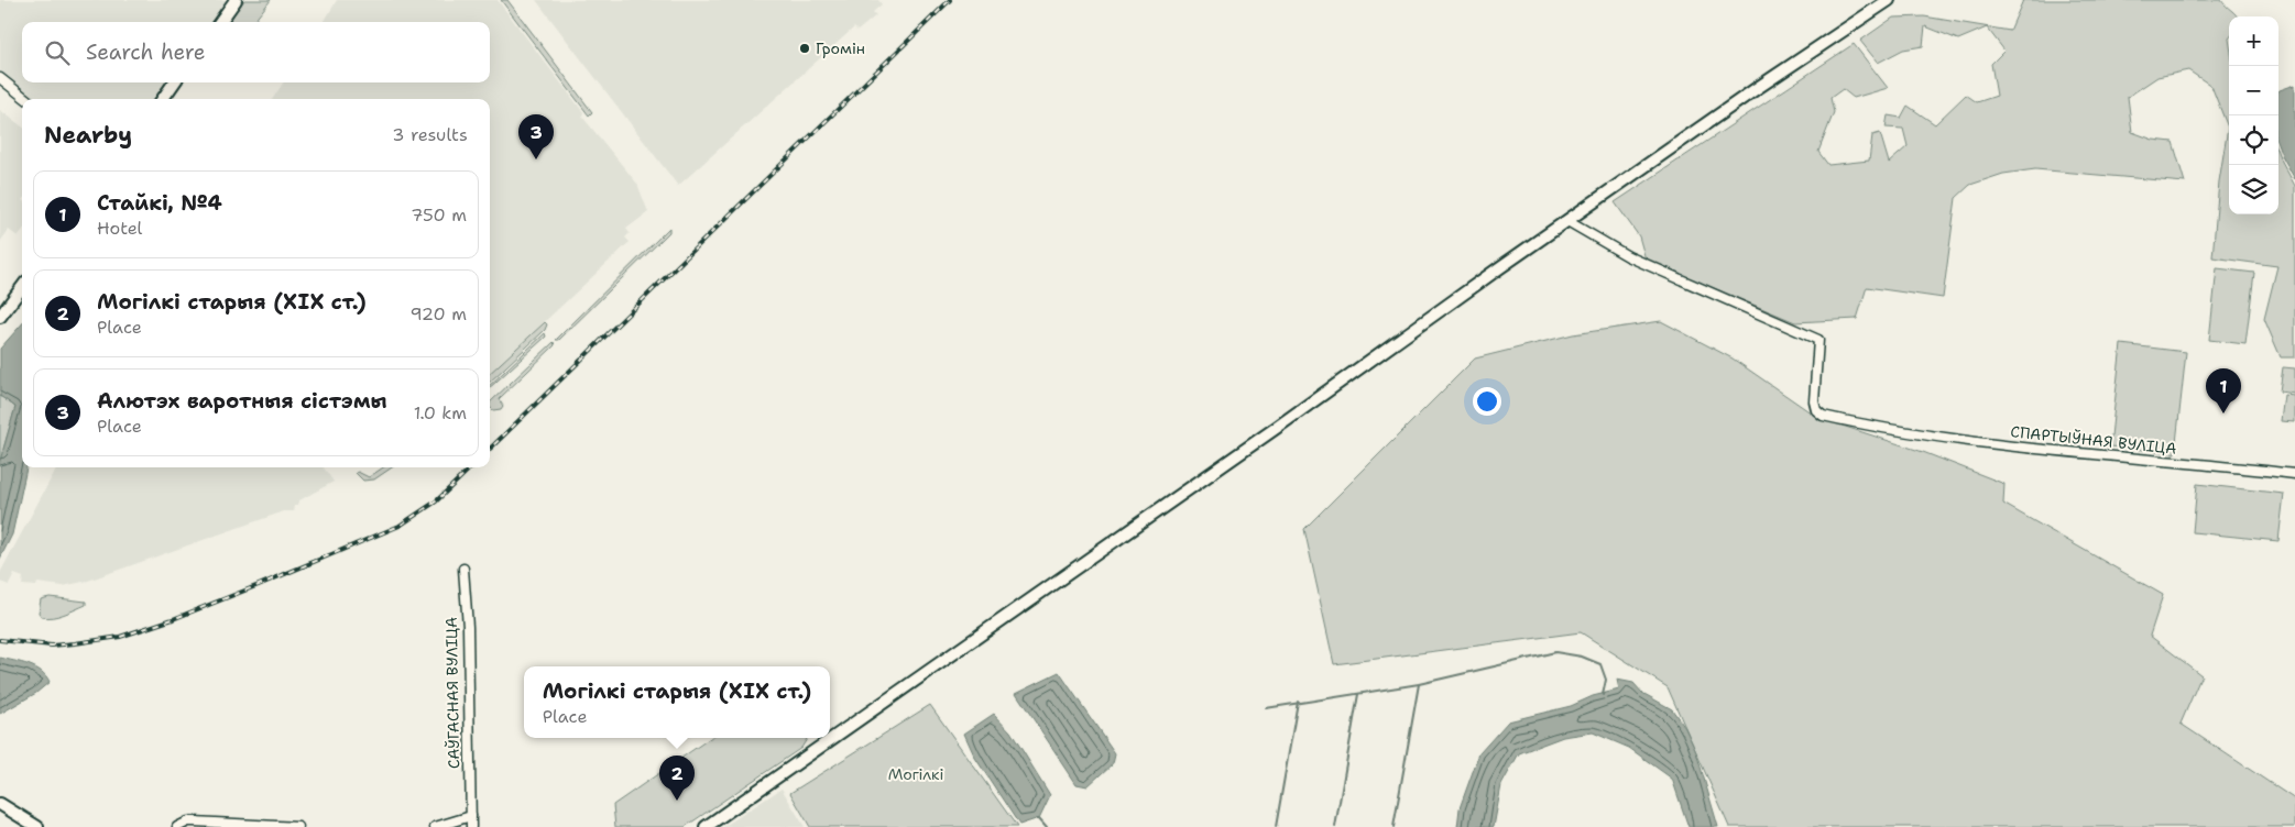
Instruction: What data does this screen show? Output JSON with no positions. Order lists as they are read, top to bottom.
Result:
{
  "streets": {
    "street": ["СПАРТЫЎНАЯ ВУЛІЦА", "САЎГАСНАЯ ВУЛІЦА"]
  },
  "parks": ["Могілкі"],
  "places": ["Громін"],
  "page": {
    "map_buttons": ["+", "−"],
    "search": "Search here",
    "heading": ["Nearby", "3 results"],
    "pins": ["3", "1", "2"],
    "list": [
      {
        "mark": "1",
        "name": "Стайкі, №4",
        "note": "Hotel",
        "value": "750 m"
      },
      {
        "mark": "2",
        "name": "Могілкі старыя (XIX ст.)",
        "note": "Place",
        "value": "920 m"
      },
      {
        "mark": "3",
        "name": "Алютэх варотныя сістэмы",
        "note": "Place",
        "value": "1.0 km"
      }
    ],
    "popup": ["Могілкі старыя (XIX ст.)", "Place"]
  }
}
